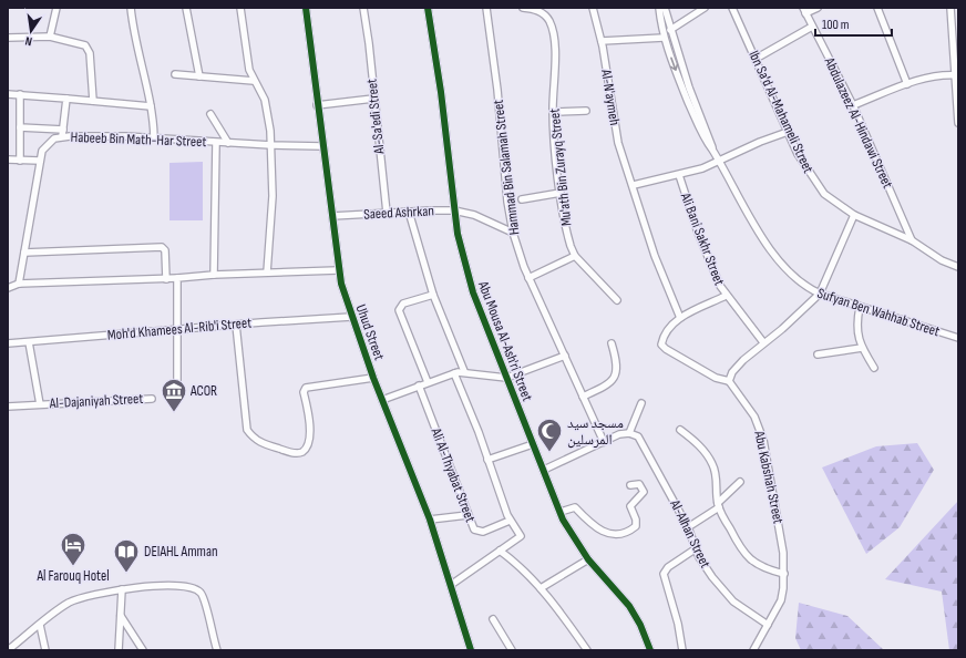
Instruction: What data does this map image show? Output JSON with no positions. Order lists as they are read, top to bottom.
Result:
{
  "streets": {
    "street": [
      "Al-N'aymeh",
      "Ibn Sa'd Al-Mahameli Street",
      "Al-Sa'edi Street",
      "Abdulazeez Al-Hindawi Street",
      "Habeeb Bin Math-Har Street",
      "Hammad Bin Salamah Street",
      "Mu'ath Bin Zurayq Street",
      "Saeed Ashrkan",
      "Ali Bani Sakhr Street",
      "Sufyan Ben Wahhab Street",
      "Moh'd Khamees Al-Rib'i Street",
      "Uhud Street",
      "Abu Mousa Al-Ash'ri Street",
      "Al-Dajaniyah Street",
      "Ali Al-Thyabat Street",
      "Abu Kabshah Street",
      "Al-Alhan Street"
    ]
  },
  "crossings": [
    ["Ibn Sa'd Al-Mahameli Street", "Abdulazeez Al-Hindawi Street"],
    ["Al-Sa'edi Street", "Saeed Ashrkan"],
    ["Habeeb Bin Math-Har Street", "Uhud Street"],
    ["Hammad Bin Salamah Street", "Saeed Ashrkan"],
    ["Saeed Ashrkan", "Uhud Street"],
    ["Saeed Ashrkan", "Abu Mousa Al-Ash'ri Street"],
    ["Moh'd Khamees Al-Rib'i Street", "Uhud Street"],
    ["Moh'd Khamees Al-Rib'i Street", "Al-Dajaniyah Street"],
    ["Abu Kabshah Street", "Al-Alhan Street"]
  ],
  "places": {
    "museum": ["ACOR"],
    "mosque": ["مسجد سيد المرسلين"],
    "hotel": ["Al Farouq Hotel"],
    "library": ["DEIAHL Amman"]
  },
  "scale_bar": "100 m",
  "north": "bottom"
}
